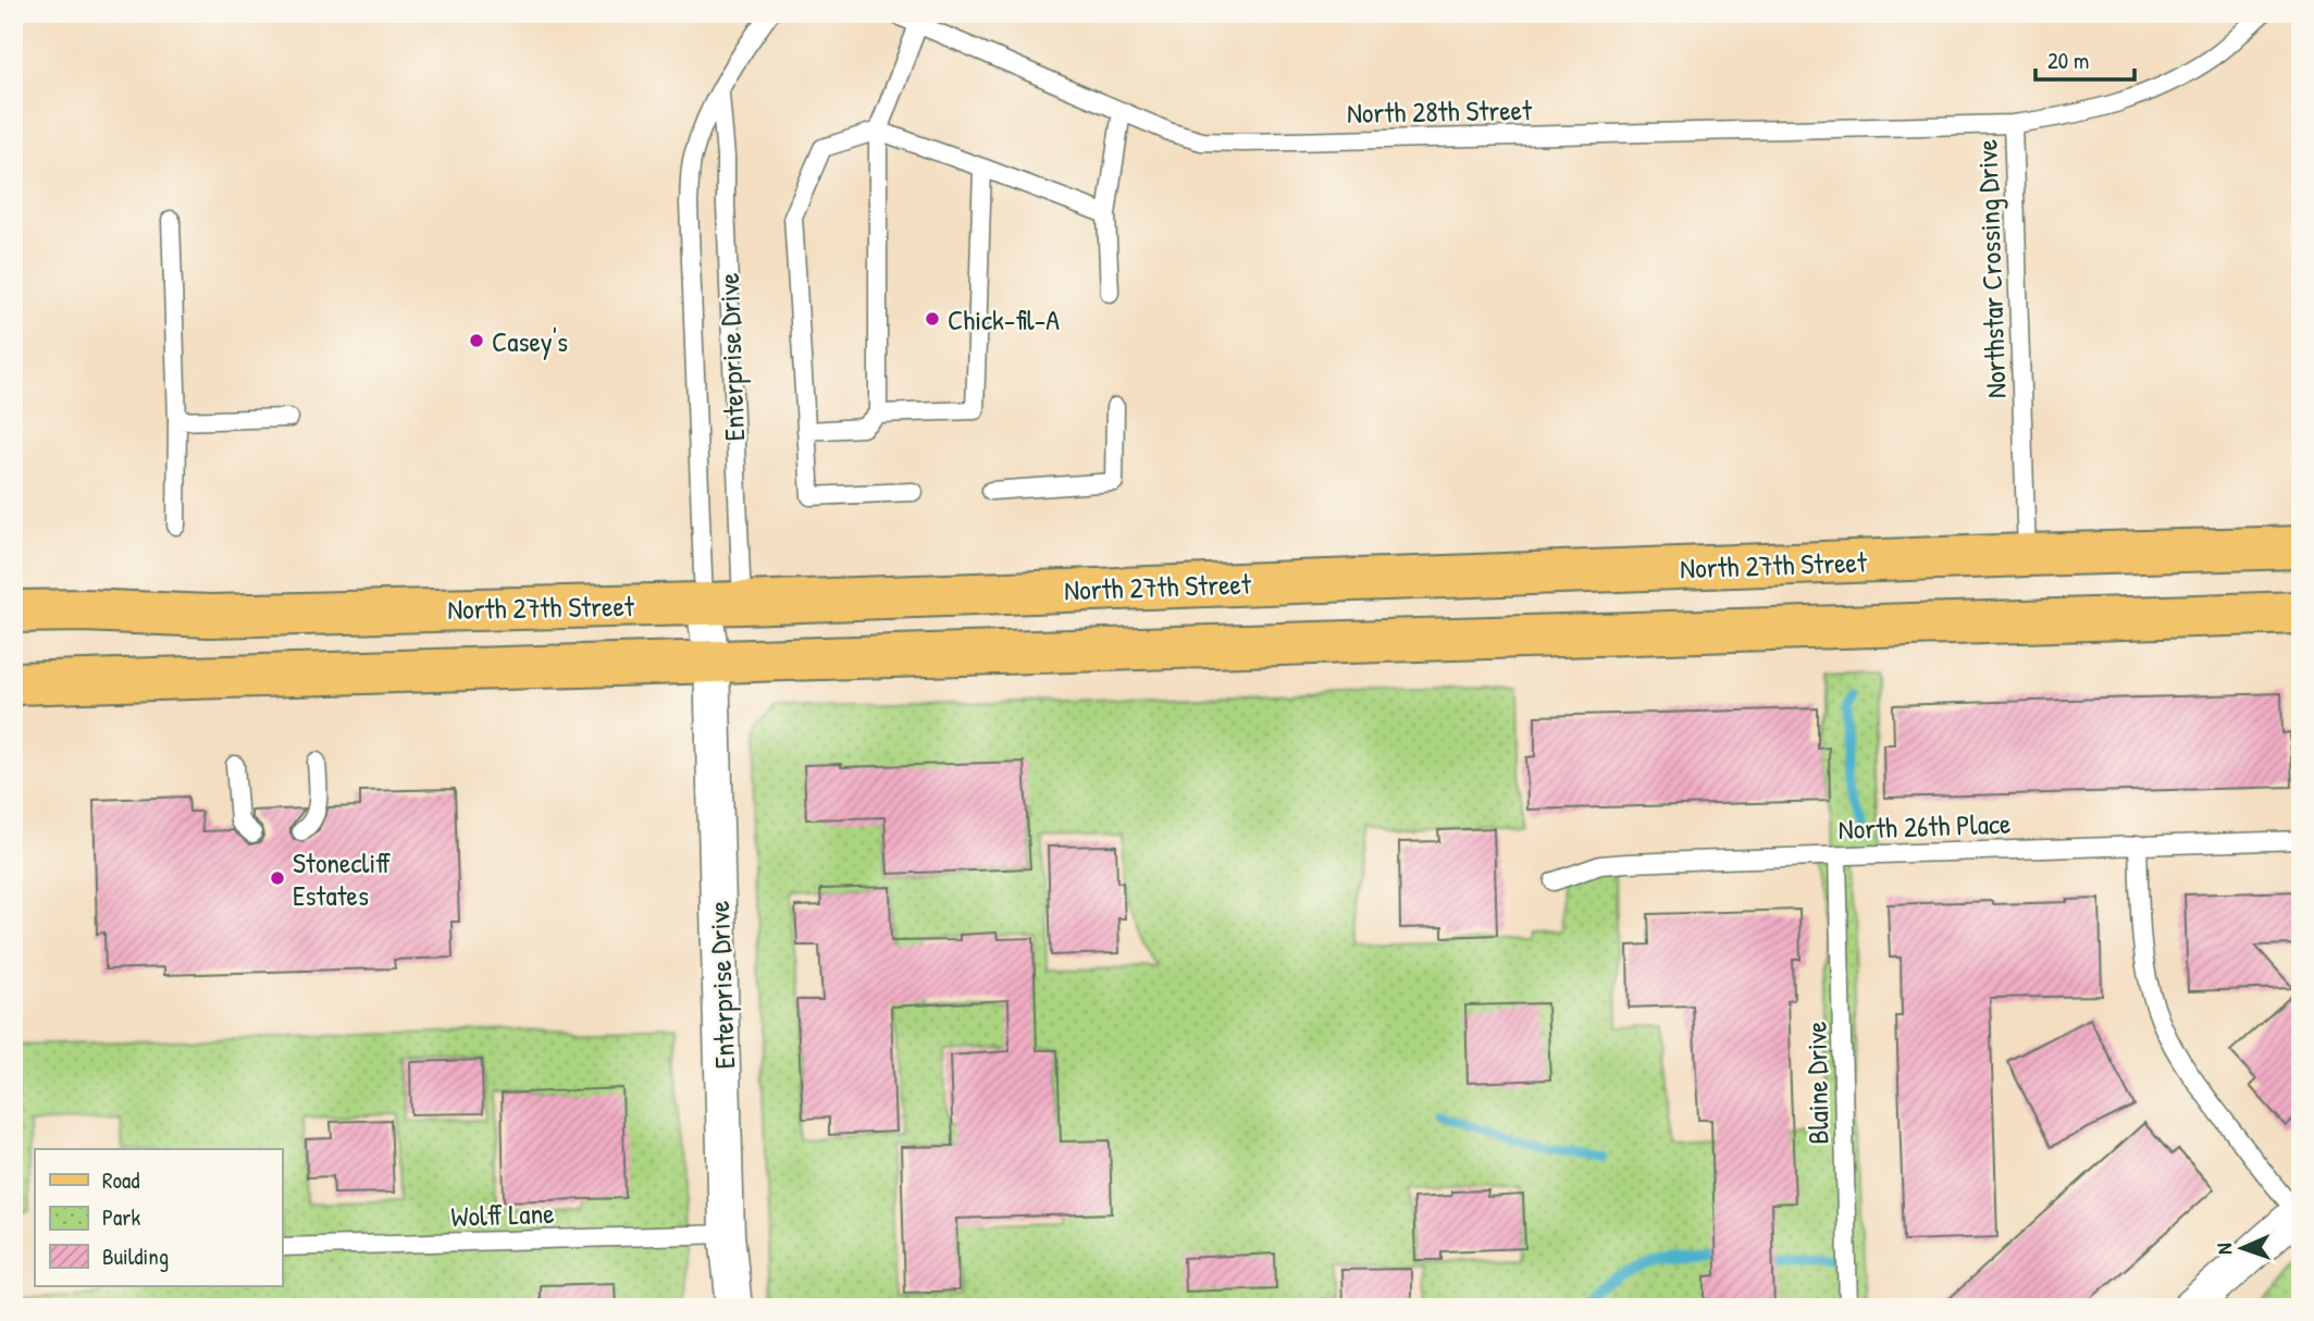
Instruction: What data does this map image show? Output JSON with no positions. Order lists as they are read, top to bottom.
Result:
{
  "streets": {
    "main road": ["North 27th Street"],
    "street": ["Enterprise Drive"],
    "lane": [
      "North 28th Street",
      "Northstar Crossing Drive",
      "North 26th Place",
      "Blaine Drive",
      "Wolff Lane"
    ]
  },
  "crossings": [
    ["North 28th Street", "Northstar Crossing Drive"],
    ["Northstar Crossing Drive", "North 27th Street"],
    ["Enterprise Drive", "North 27th Street"],
    ["Enterprise Drive", "Wolff Lane"],
    ["North 26th Place", "Blaine Drive"]
  ],
  "places": ["Chick-fil-A", "Casey's", "Stonecliff Estates"],
  "legend": ["Road", "Park", "Building"],
  "scale_bar": "20 m",
  "north": "left"
}
